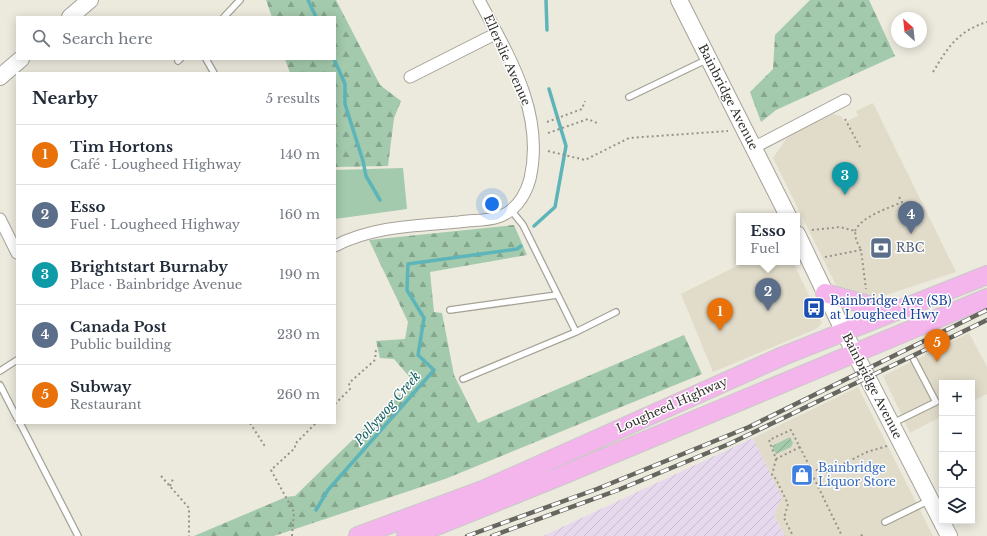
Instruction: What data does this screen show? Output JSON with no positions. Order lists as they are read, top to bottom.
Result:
{
  "streets": {
    "main road": ["Lougheed Highway"],
    "street": ["Ellerslie Avenue", "Bainbridge Avenue"]
  },
  "crossings": [
    ["Bainbridge Avenue", "Lougheed Highway"]
  ],
  "water": ["Pollywog Creek"],
  "places": {
    "bank": ["RBC"],
    "bus stop": ["Bainbridge Ave (SB) at Lougheed Hwy"],
    "shop": ["Bainbridge Liquor Store"]
  },
  "north": "top left",
  "page": {
    "search": "Search here",
    "heading": ["Nearby", "5 results"],
    "list": [
      {
        "mark": "1",
        "name": "Tim Hortons",
        "note": "Café · Lougheed Highway",
        "value": "140 m"
      },
      {
        "mark": "2",
        "name": "Esso",
        "note": "Fuel · Lougheed Highway",
        "value": "160 m"
      },
      {
        "mark": "3",
        "name": "Brightstart Burnaby",
        "note": "Place · Bainbridge Avenue",
        "value": "190 m"
      },
      {
        "mark": "4",
        "name": "Canada Post",
        "note": "Public building",
        "value": "230 m"
      },
      {
        "mark": "5",
        "name": "Subway",
        "note": "Restaurant",
        "value": "260 m"
      }
    ],
    "pins": [
      "3",
      "4",
      "2",
      "1",
      "5"
    ],
    "popup": ["Esso", "Fuel"],
    "map_buttons": ["+", "−"]
  }
}
